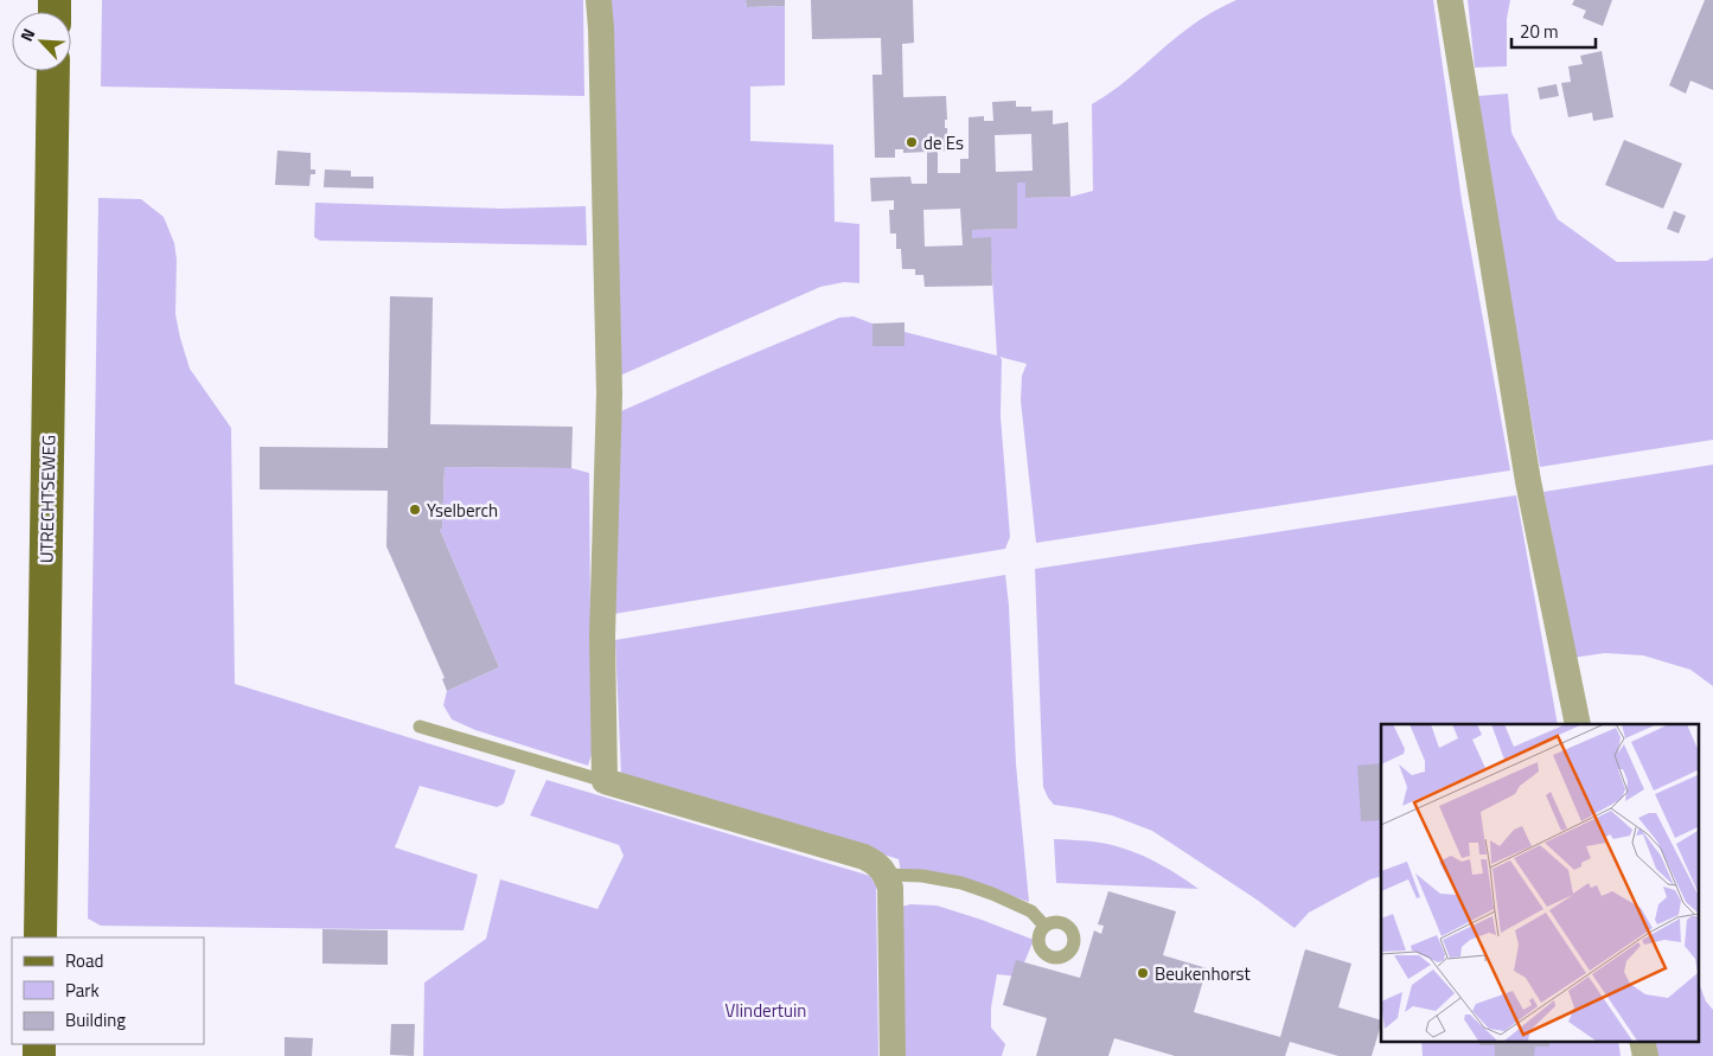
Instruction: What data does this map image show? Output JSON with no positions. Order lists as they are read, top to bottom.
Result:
{
  "streets": {
    "main road": ["UTRECHTSEWEG"]
  },
  "parks": ["Vlindertuin"],
  "places": ["de Es", "Yselberch", "Beukenhorst"],
  "legend": ["Road", "Park", "Building"],
  "scale_bar": "20 m",
  "north": "top left"
}
